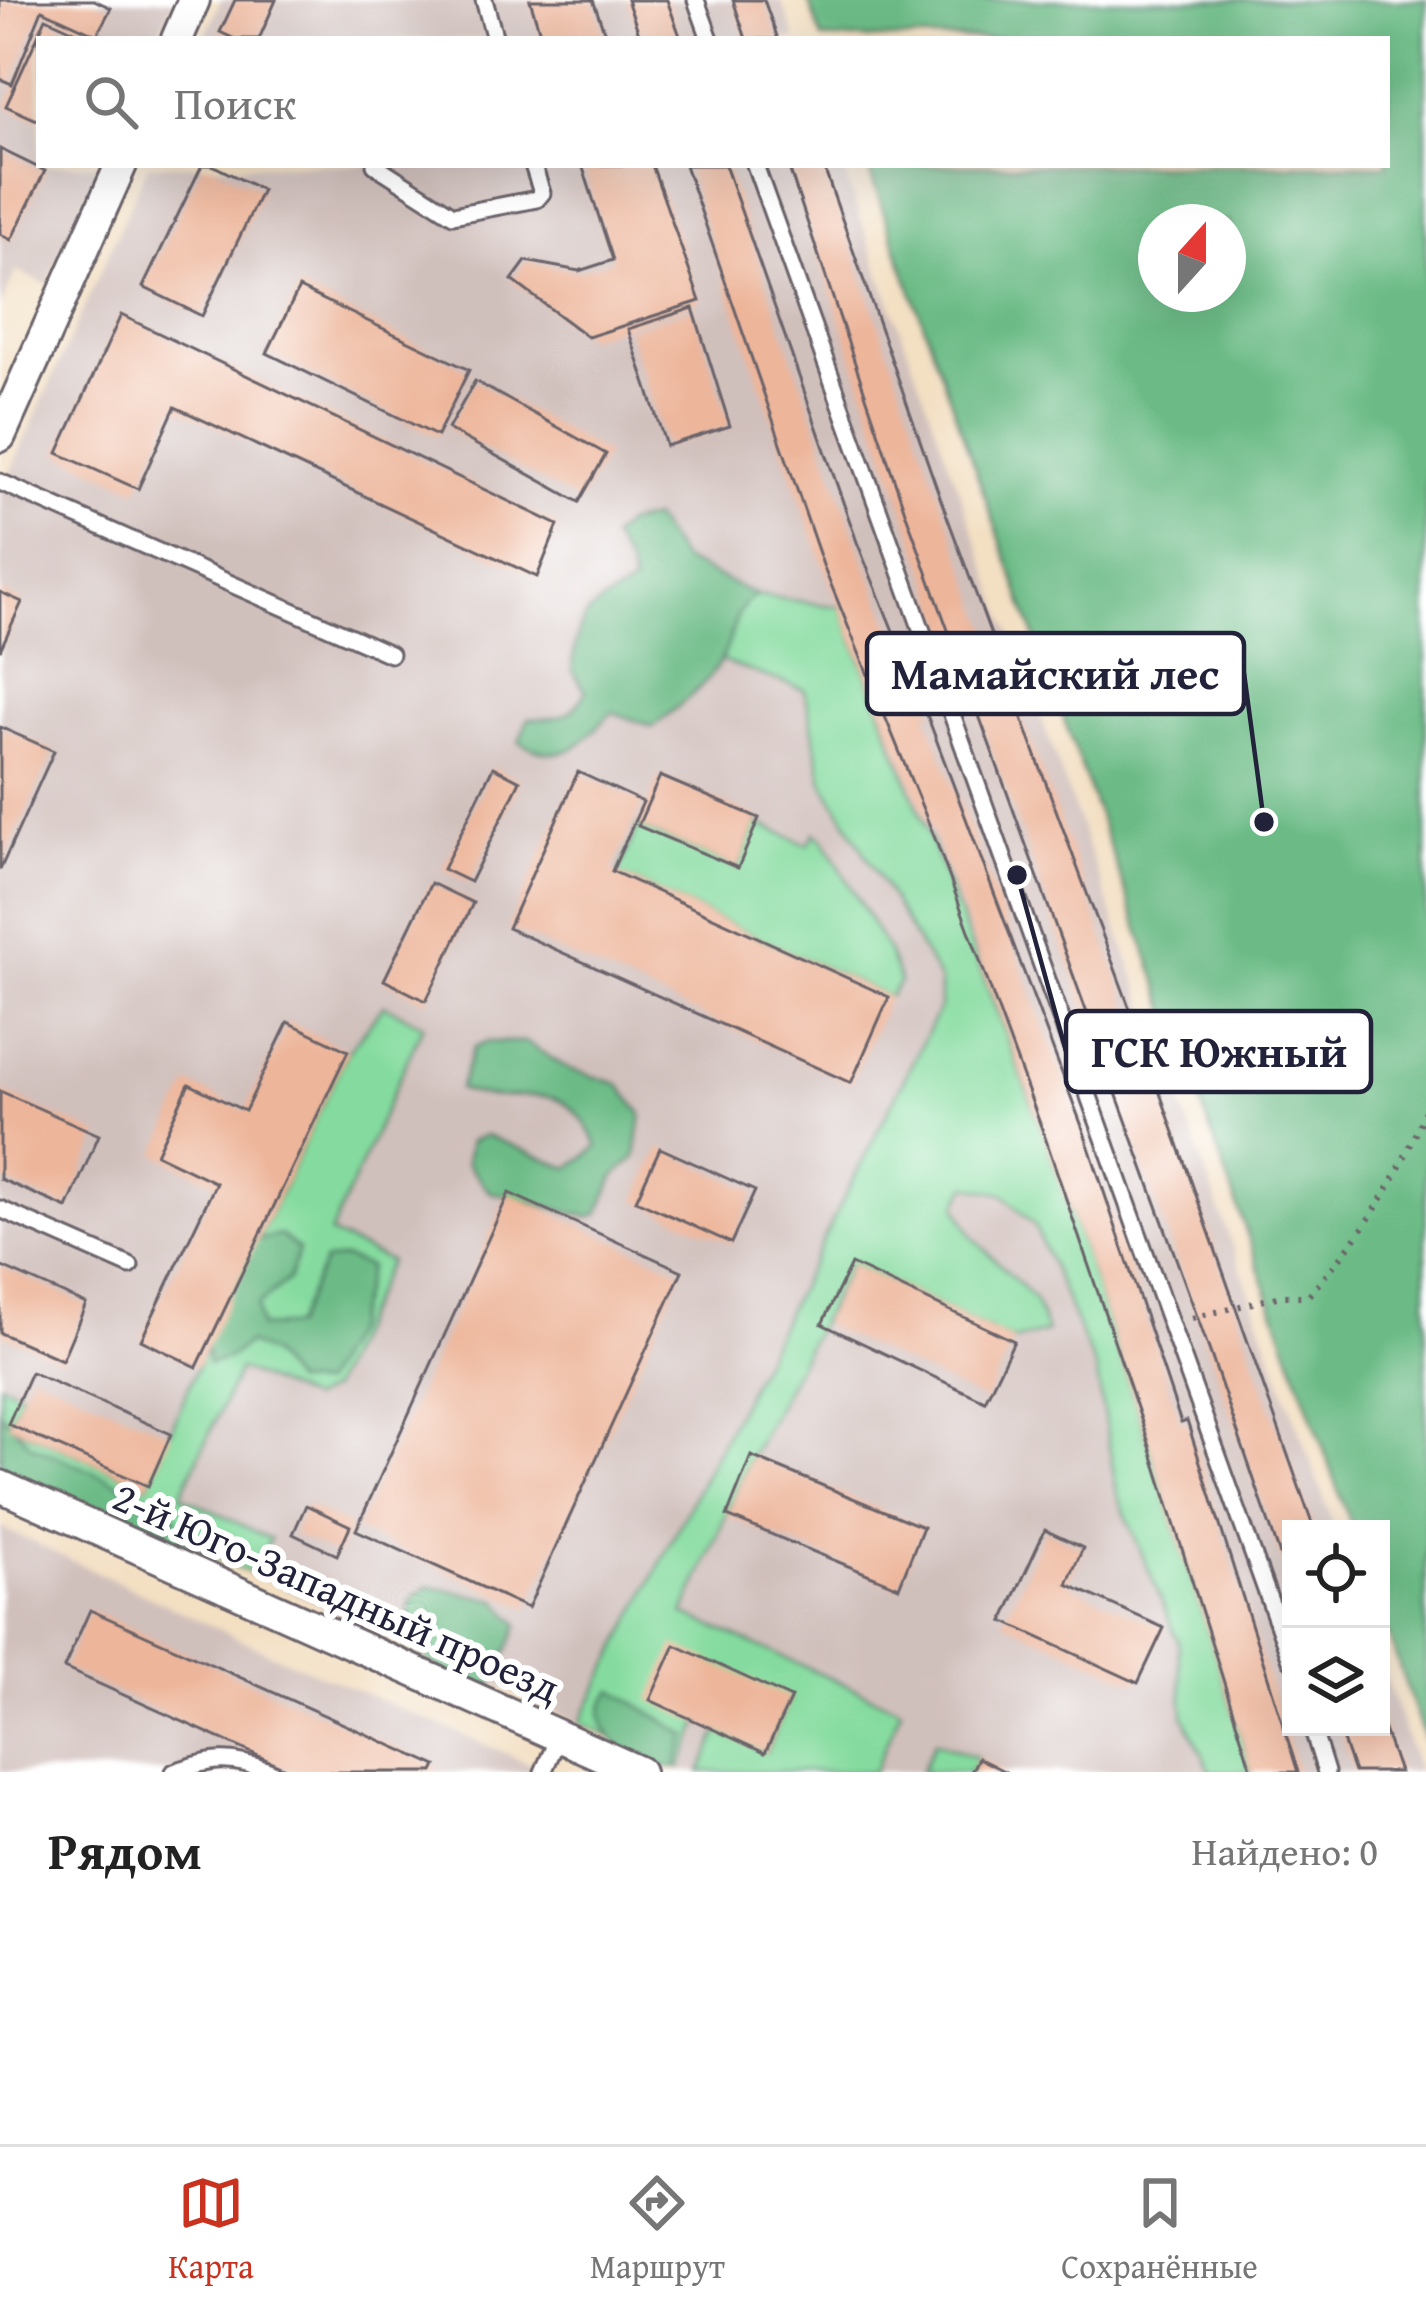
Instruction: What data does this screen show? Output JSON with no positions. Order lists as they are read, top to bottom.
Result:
{
  "streets": {
    "street": ["2-й Юго-Западный проезд"]
  },
  "places": ["Мамайский лес", "ГСК Южный"],
  "north": "top",
  "page": {
    "search": "Поиск",
    "heading": ["Рядом", "Найдено: 0"],
    "nav": ["Карта", "Маршрут", "Сохранённые"]
  }
}
